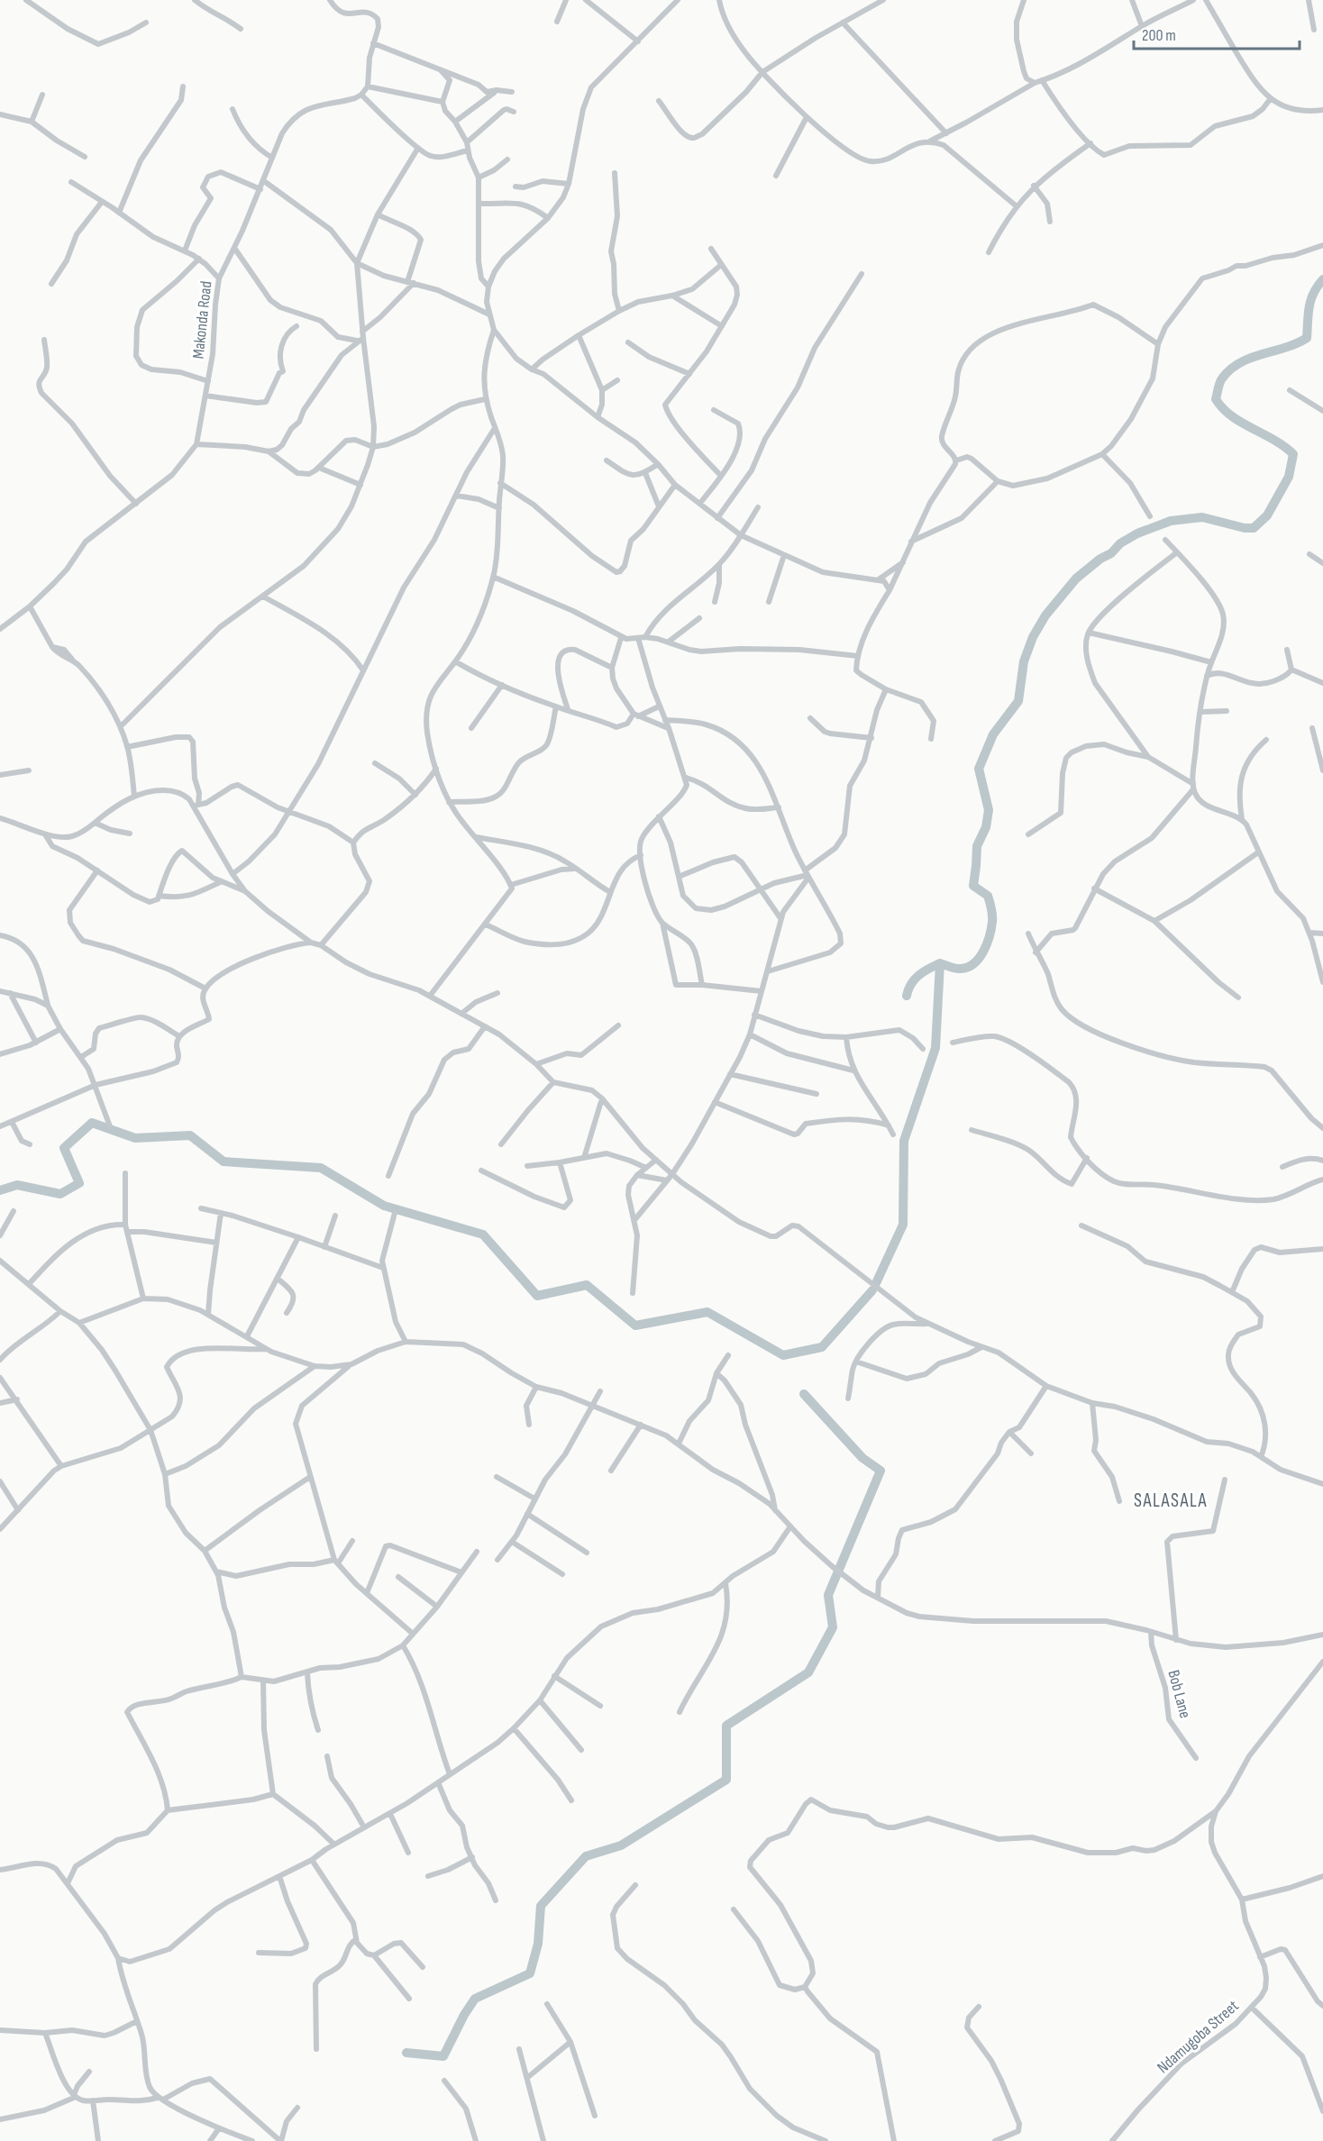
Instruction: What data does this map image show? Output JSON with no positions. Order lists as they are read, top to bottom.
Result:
{
  "streets": {
    "street": ["Makonda Road", "Bob Lane", "Ndamugoba Street"]
  },
  "districts": ["SALASALA"],
  "scale_bar": "200 m"
}
